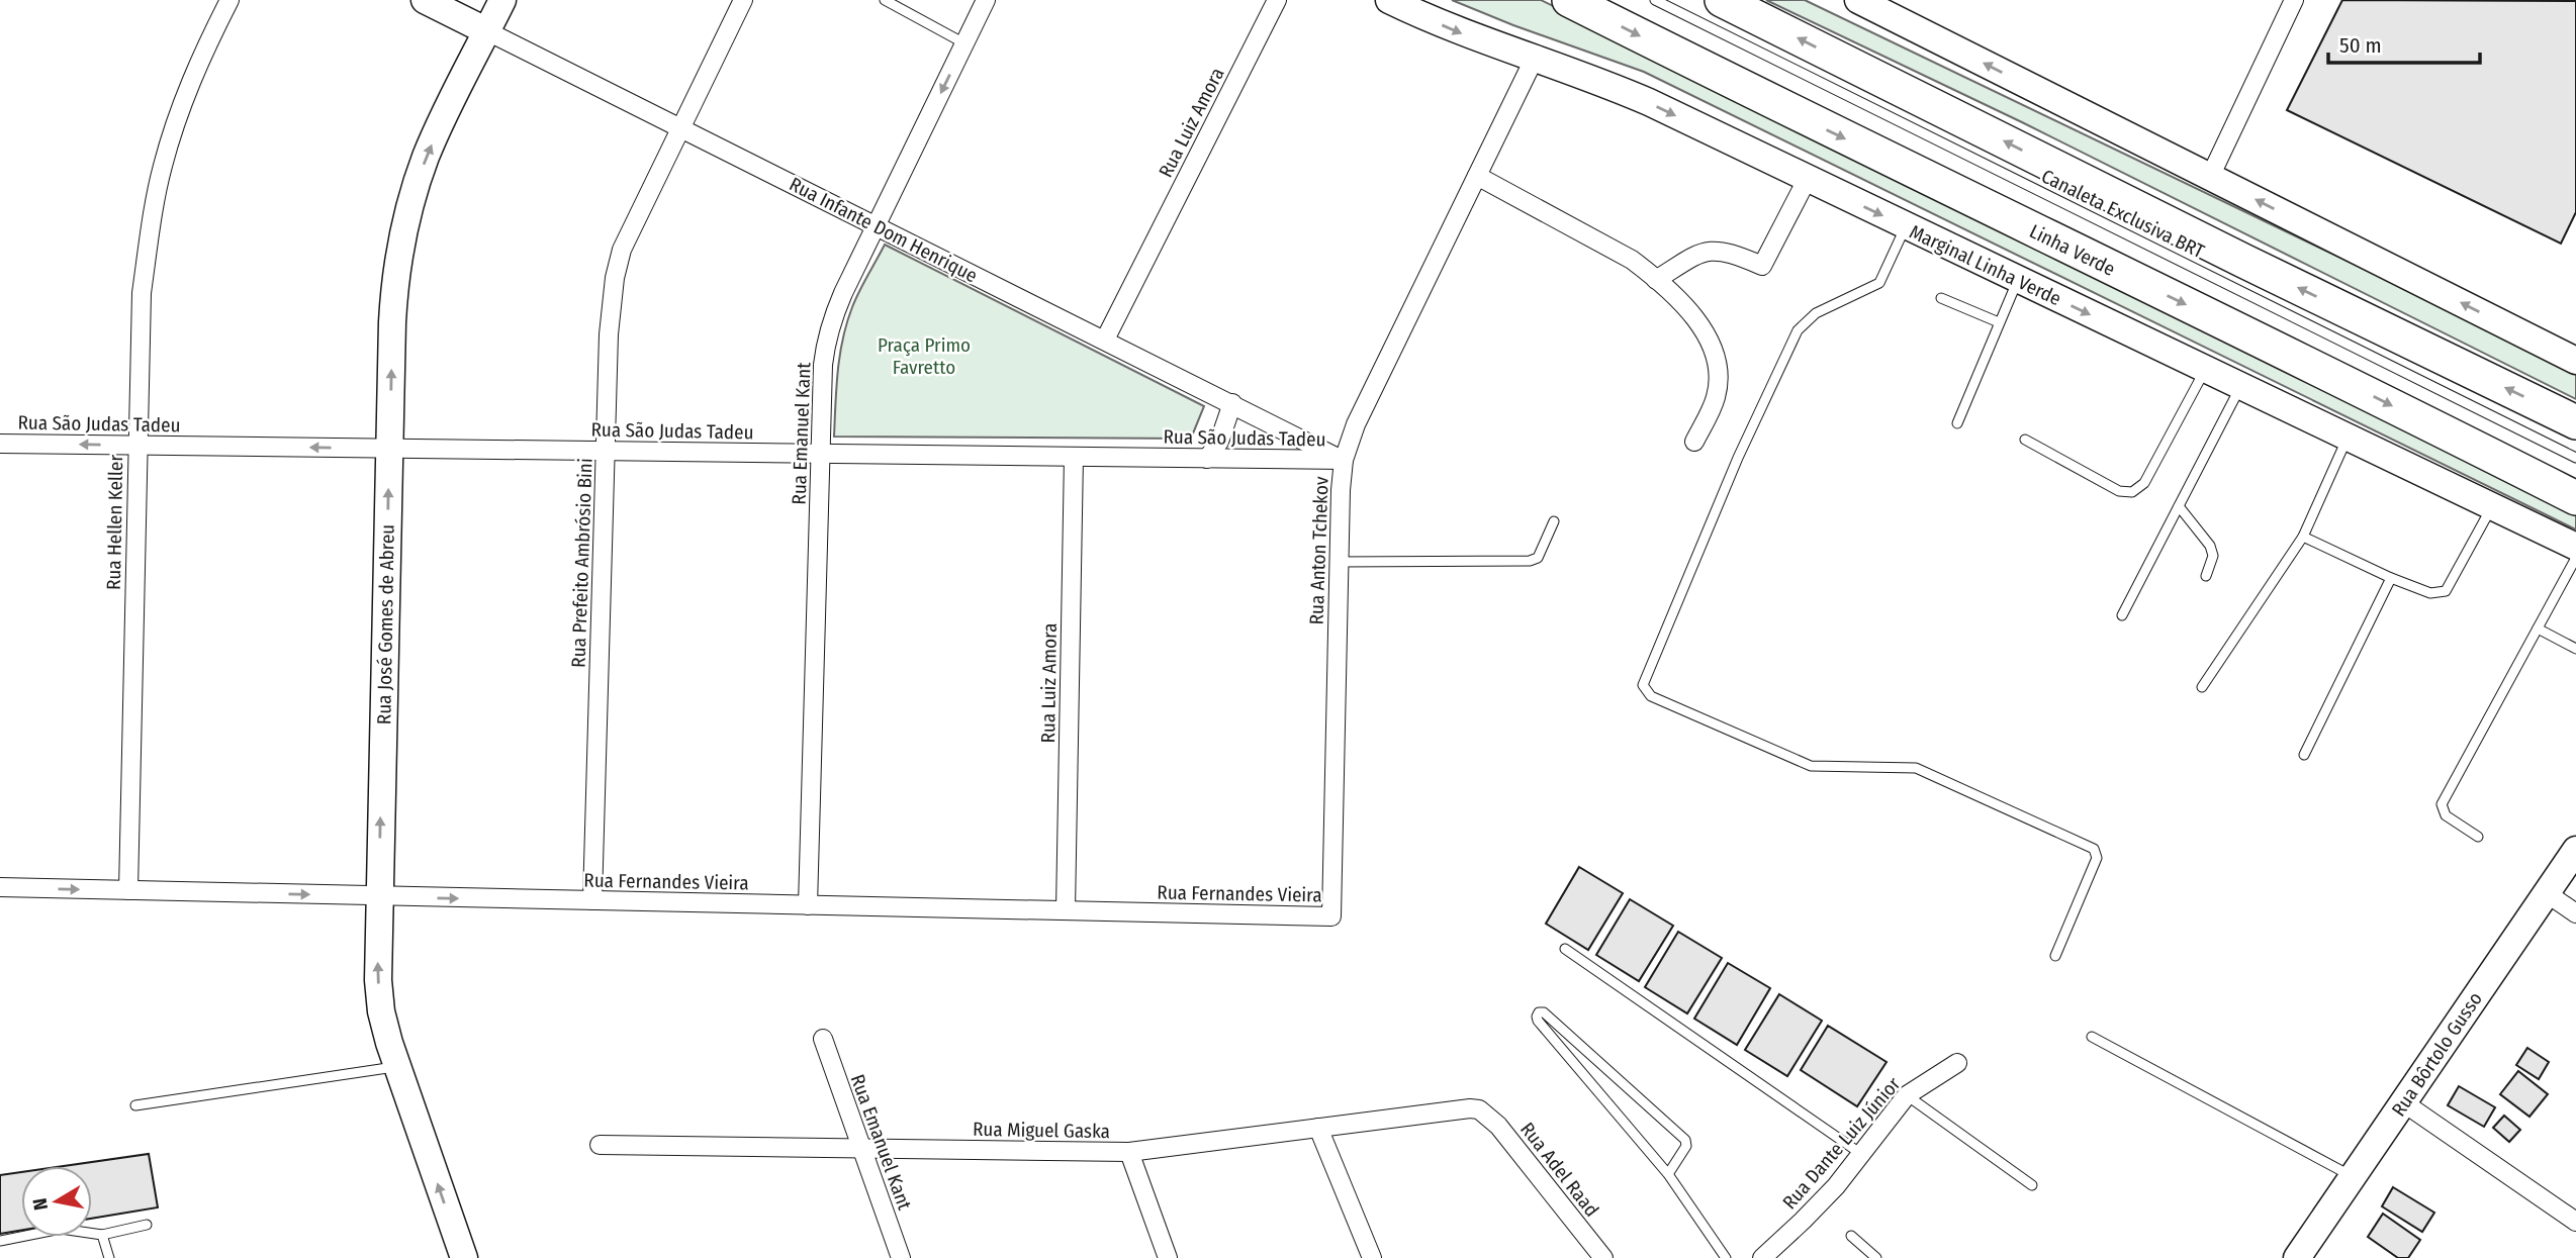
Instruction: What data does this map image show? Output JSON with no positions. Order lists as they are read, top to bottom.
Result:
{
  "streets": {
    "highway": ["Linha Verde"],
    "main road": [
      "Rua Infante Dom Henrique",
      "Marginal Linha Verde",
      "Rua José Gomes de Abreu",
      "Rua Bôrtolo Gusso"
    ],
    "street": [
      "Rua Luiz Amora",
      "Rua São Judas Tadeu",
      "Rua Emanuel Kant",
      "Rua Hellen Keller",
      "Rua Anton Tchekov",
      "Rua Prefeito Ambrósio Bini",
      "Rua Fernandes Vieira",
      "Rua Miguel Gaska",
      "Rua Dante Luiz Júnior",
      "Rua Adel Raad"
    ],
    "lane": ["Canaleta Exclusiva BRT"]
  },
  "crossings": [
    ["Rua Luiz Amora", "Rua Infante Dom Henrique"],
    ["Rua Luiz Amora", "Rua São Judas Tadeu"],
    ["Rua Luiz Amora", "Rua Fernandes Vieira"],
    ["Rua Infante Dom Henrique", "Rua São Judas Tadeu"],
    ["Rua Infante Dom Henrique", "Rua Emanuel Kant"],
    ["Rua Infante Dom Henrique", "Rua Anton Tchekov"],
    ["Rua Infante Dom Henrique", "Rua Prefeito Ambrósio Bini"],
    ["Rua Infante Dom Henrique", "Rua José Gomes de Abreu"],
    ["Marginal Linha Verde", "Rua Anton Tchekov"],
    ["Rua São Judas Tadeu", "Rua Emanuel Kant"],
    ["Rua São Judas Tadeu", "Rua Hellen Keller"],
    ["Rua São Judas Tadeu", "Rua Anton Tchekov"],
    ["Rua São Judas Tadeu", "Rua Prefeito Ambrósio Bini"],
    ["Rua São Judas Tadeu", "Rua José Gomes de Abreu"],
    ["Rua Emanuel Kant", "Rua Fernandes Vieira"],
    ["Rua Emanuel Kant", "Rua Miguel Gaska"],
    ["Rua Hellen Keller", "Rua Fernandes Vieira"],
    ["Rua Anton Tchekov", "Rua Fernandes Vieira"],
    ["Rua Prefeito Ambrósio Bini", "Rua Fernandes Vieira"],
    ["Rua José Gomes de Abreu", "Rua Fernandes Vieira"],
    ["Rua Miguel Gaska", "Rua Adel Raad"]
  ],
  "one_way": ["Rua José Gomes de Abreu", "Rua Fernandes Vieira"],
  "parks": ["Praça Primo Favretto"],
  "scale_bar": "50 m",
  "north": "left"
}
